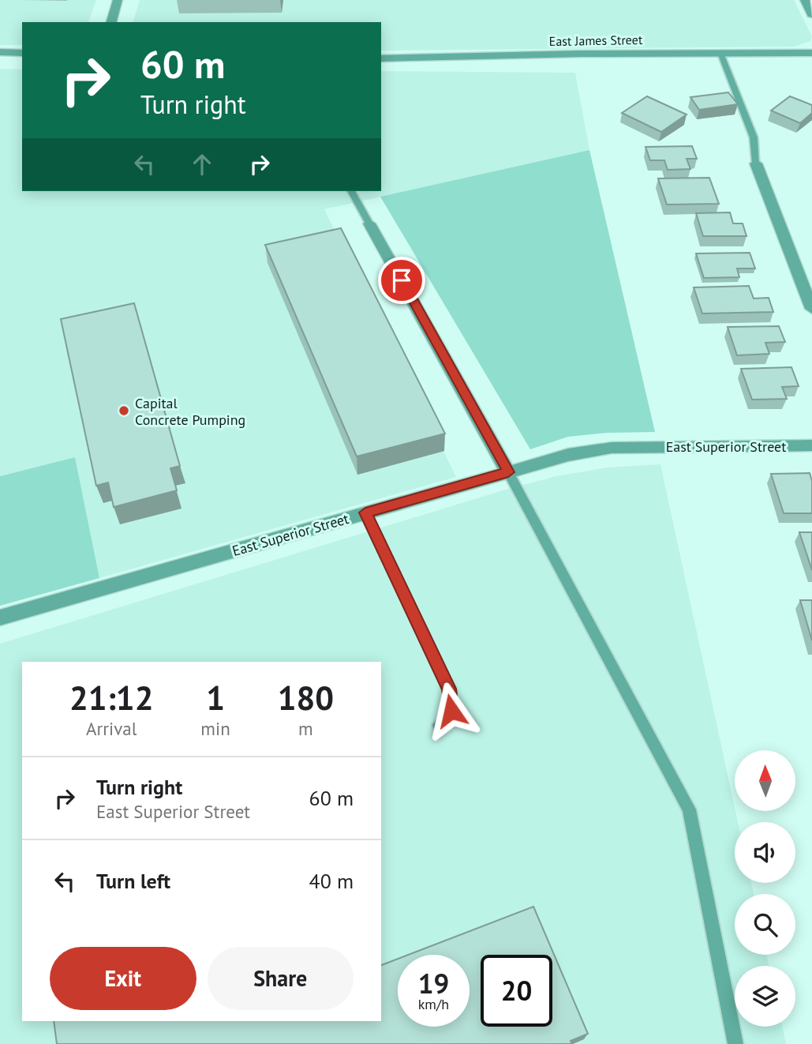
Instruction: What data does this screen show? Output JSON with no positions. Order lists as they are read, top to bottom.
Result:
{
  "streets": {
    "street": ["East James Street", "East Superior Street"]
  },
  "places": ["Capital Concrete Pumping"],
  "north": "top",
  "page": {
    "turn": ["60 m", "Turn right"],
    "eta": [
      "21:12",
      "Arrival",
      "1",
      "min",
      "180",
      "m"
    ],
    "list": [
      {
        "name": "Turn right",
        "note": "East Superior Street",
        "value": "60 m"
      },
      {
        "name": "Turn left",
        "value": "40 m"
      }
    ],
    "buttons": ["Exit", "Share"],
    "speed": "19 km/h",
    "limit": "20"
  }
}
